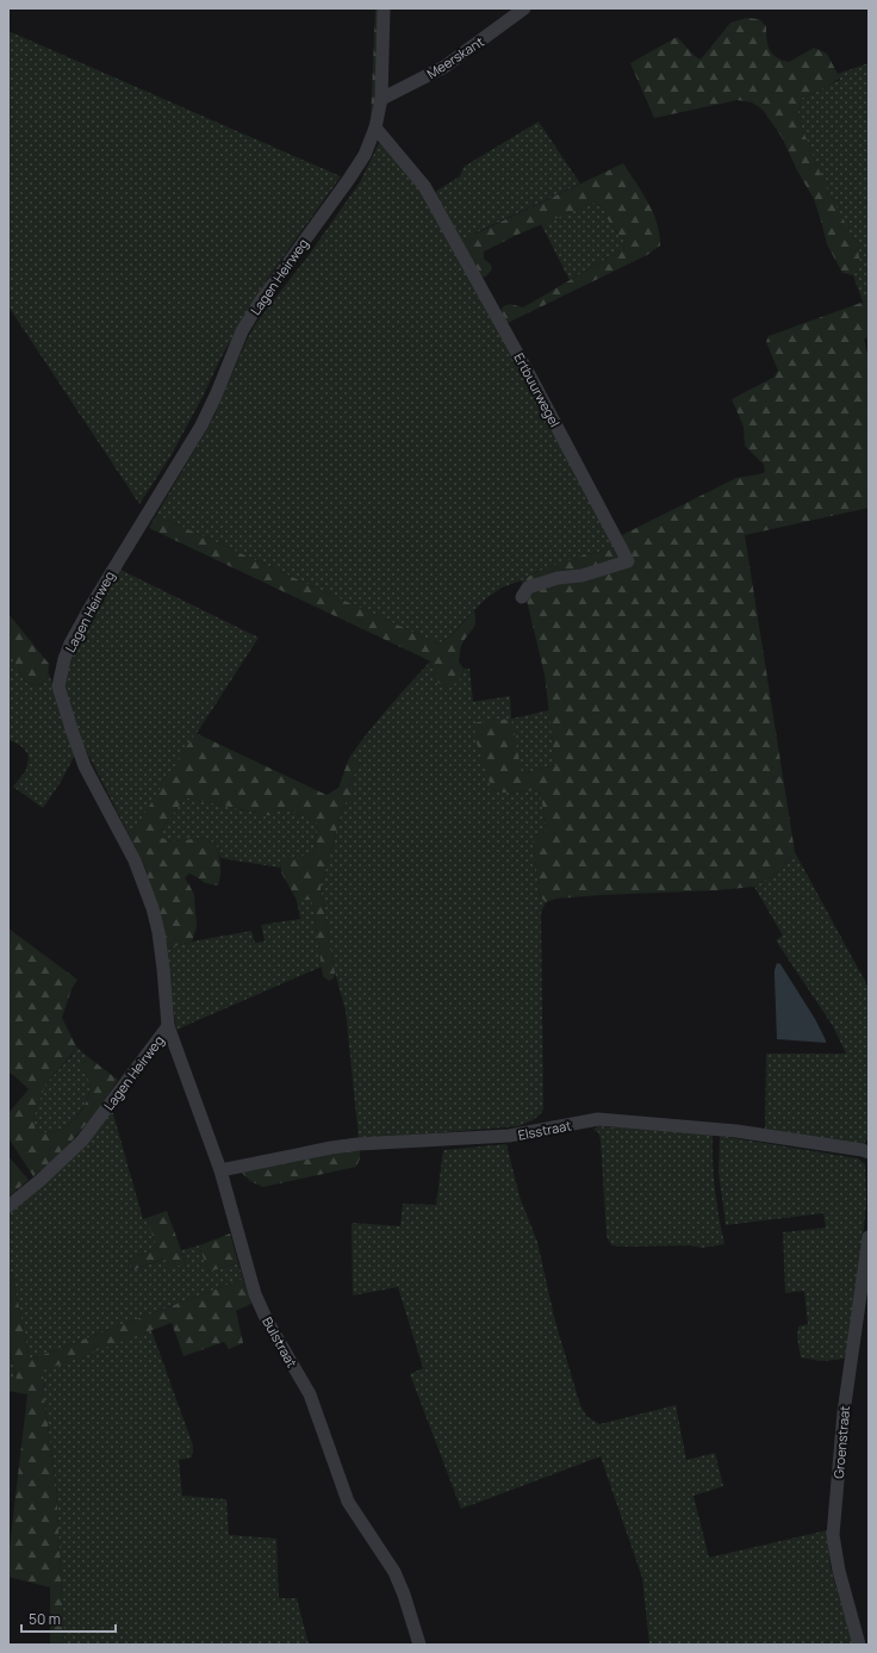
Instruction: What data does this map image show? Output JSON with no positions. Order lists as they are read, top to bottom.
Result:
{
  "streets": {
    "street": [
      "Meerskant",
      "Lagen Heirweg",
      "Ertbuurwegel",
      "Elsstraat",
      "Bulstraat",
      "Groenstraat"
    ]
  },
  "crossings": [
    ["Meerskant", "Lagen Heirweg"],
    ["Lagen Heirweg", "Ertbuurwegel"],
    ["Lagen Heirweg", "Bulstraat"],
    ["Elsstraat", "Bulstraat"]
  ],
  "scale_bar": "50 m"
}
